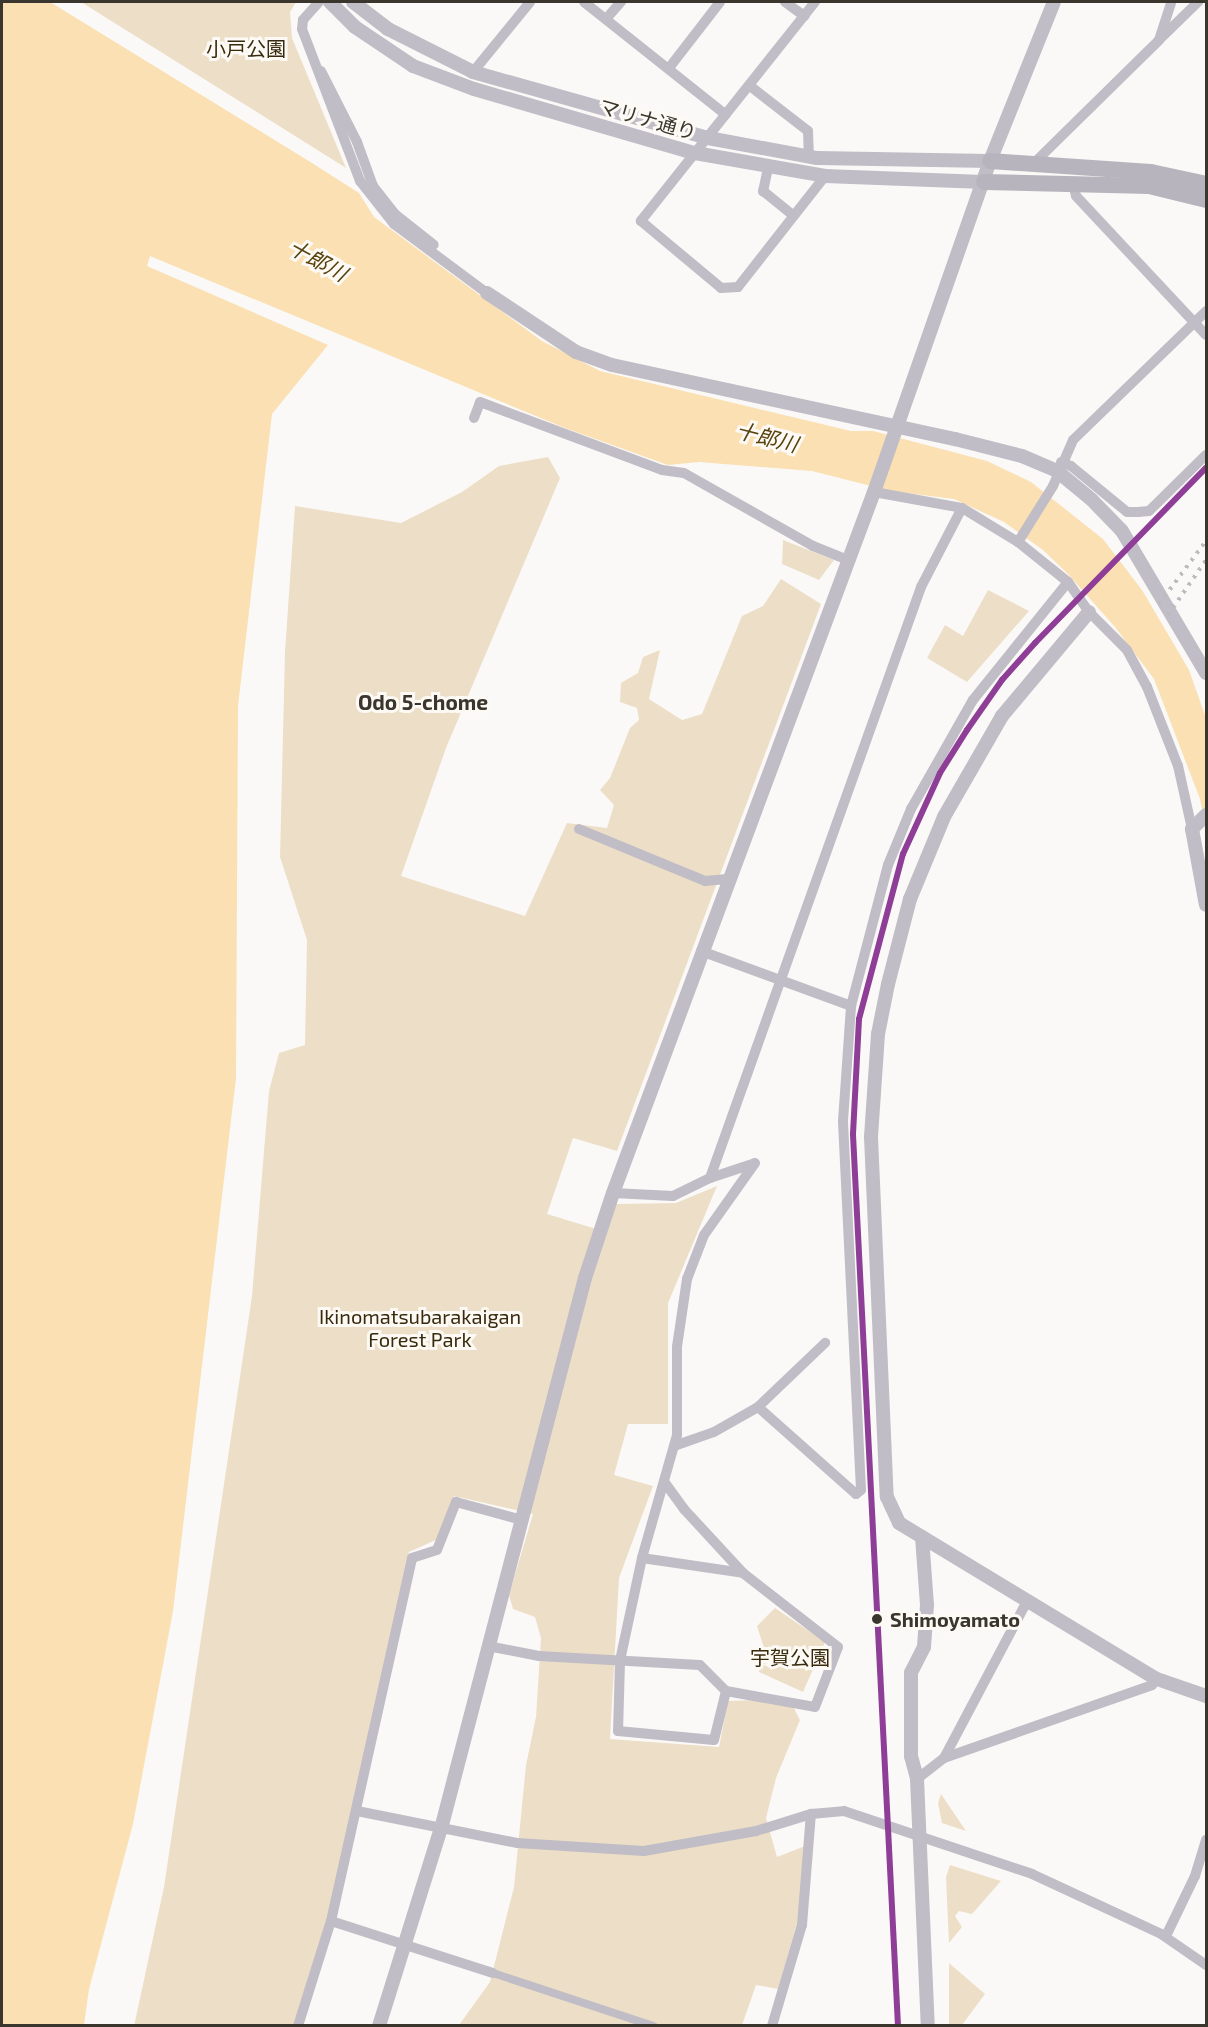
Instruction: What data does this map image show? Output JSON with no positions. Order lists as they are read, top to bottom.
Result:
{
  "streets": {
    "street": ["マリナ通り"]
  },
  "districts": ["Odo 5-chome"],
  "water": ["十郎川"],
  "parks": ["小戸公園", "Ikinomatsubarakaigan Forest Park", "宇賀公園"],
  "places": ["Shimoyamato"]
}
